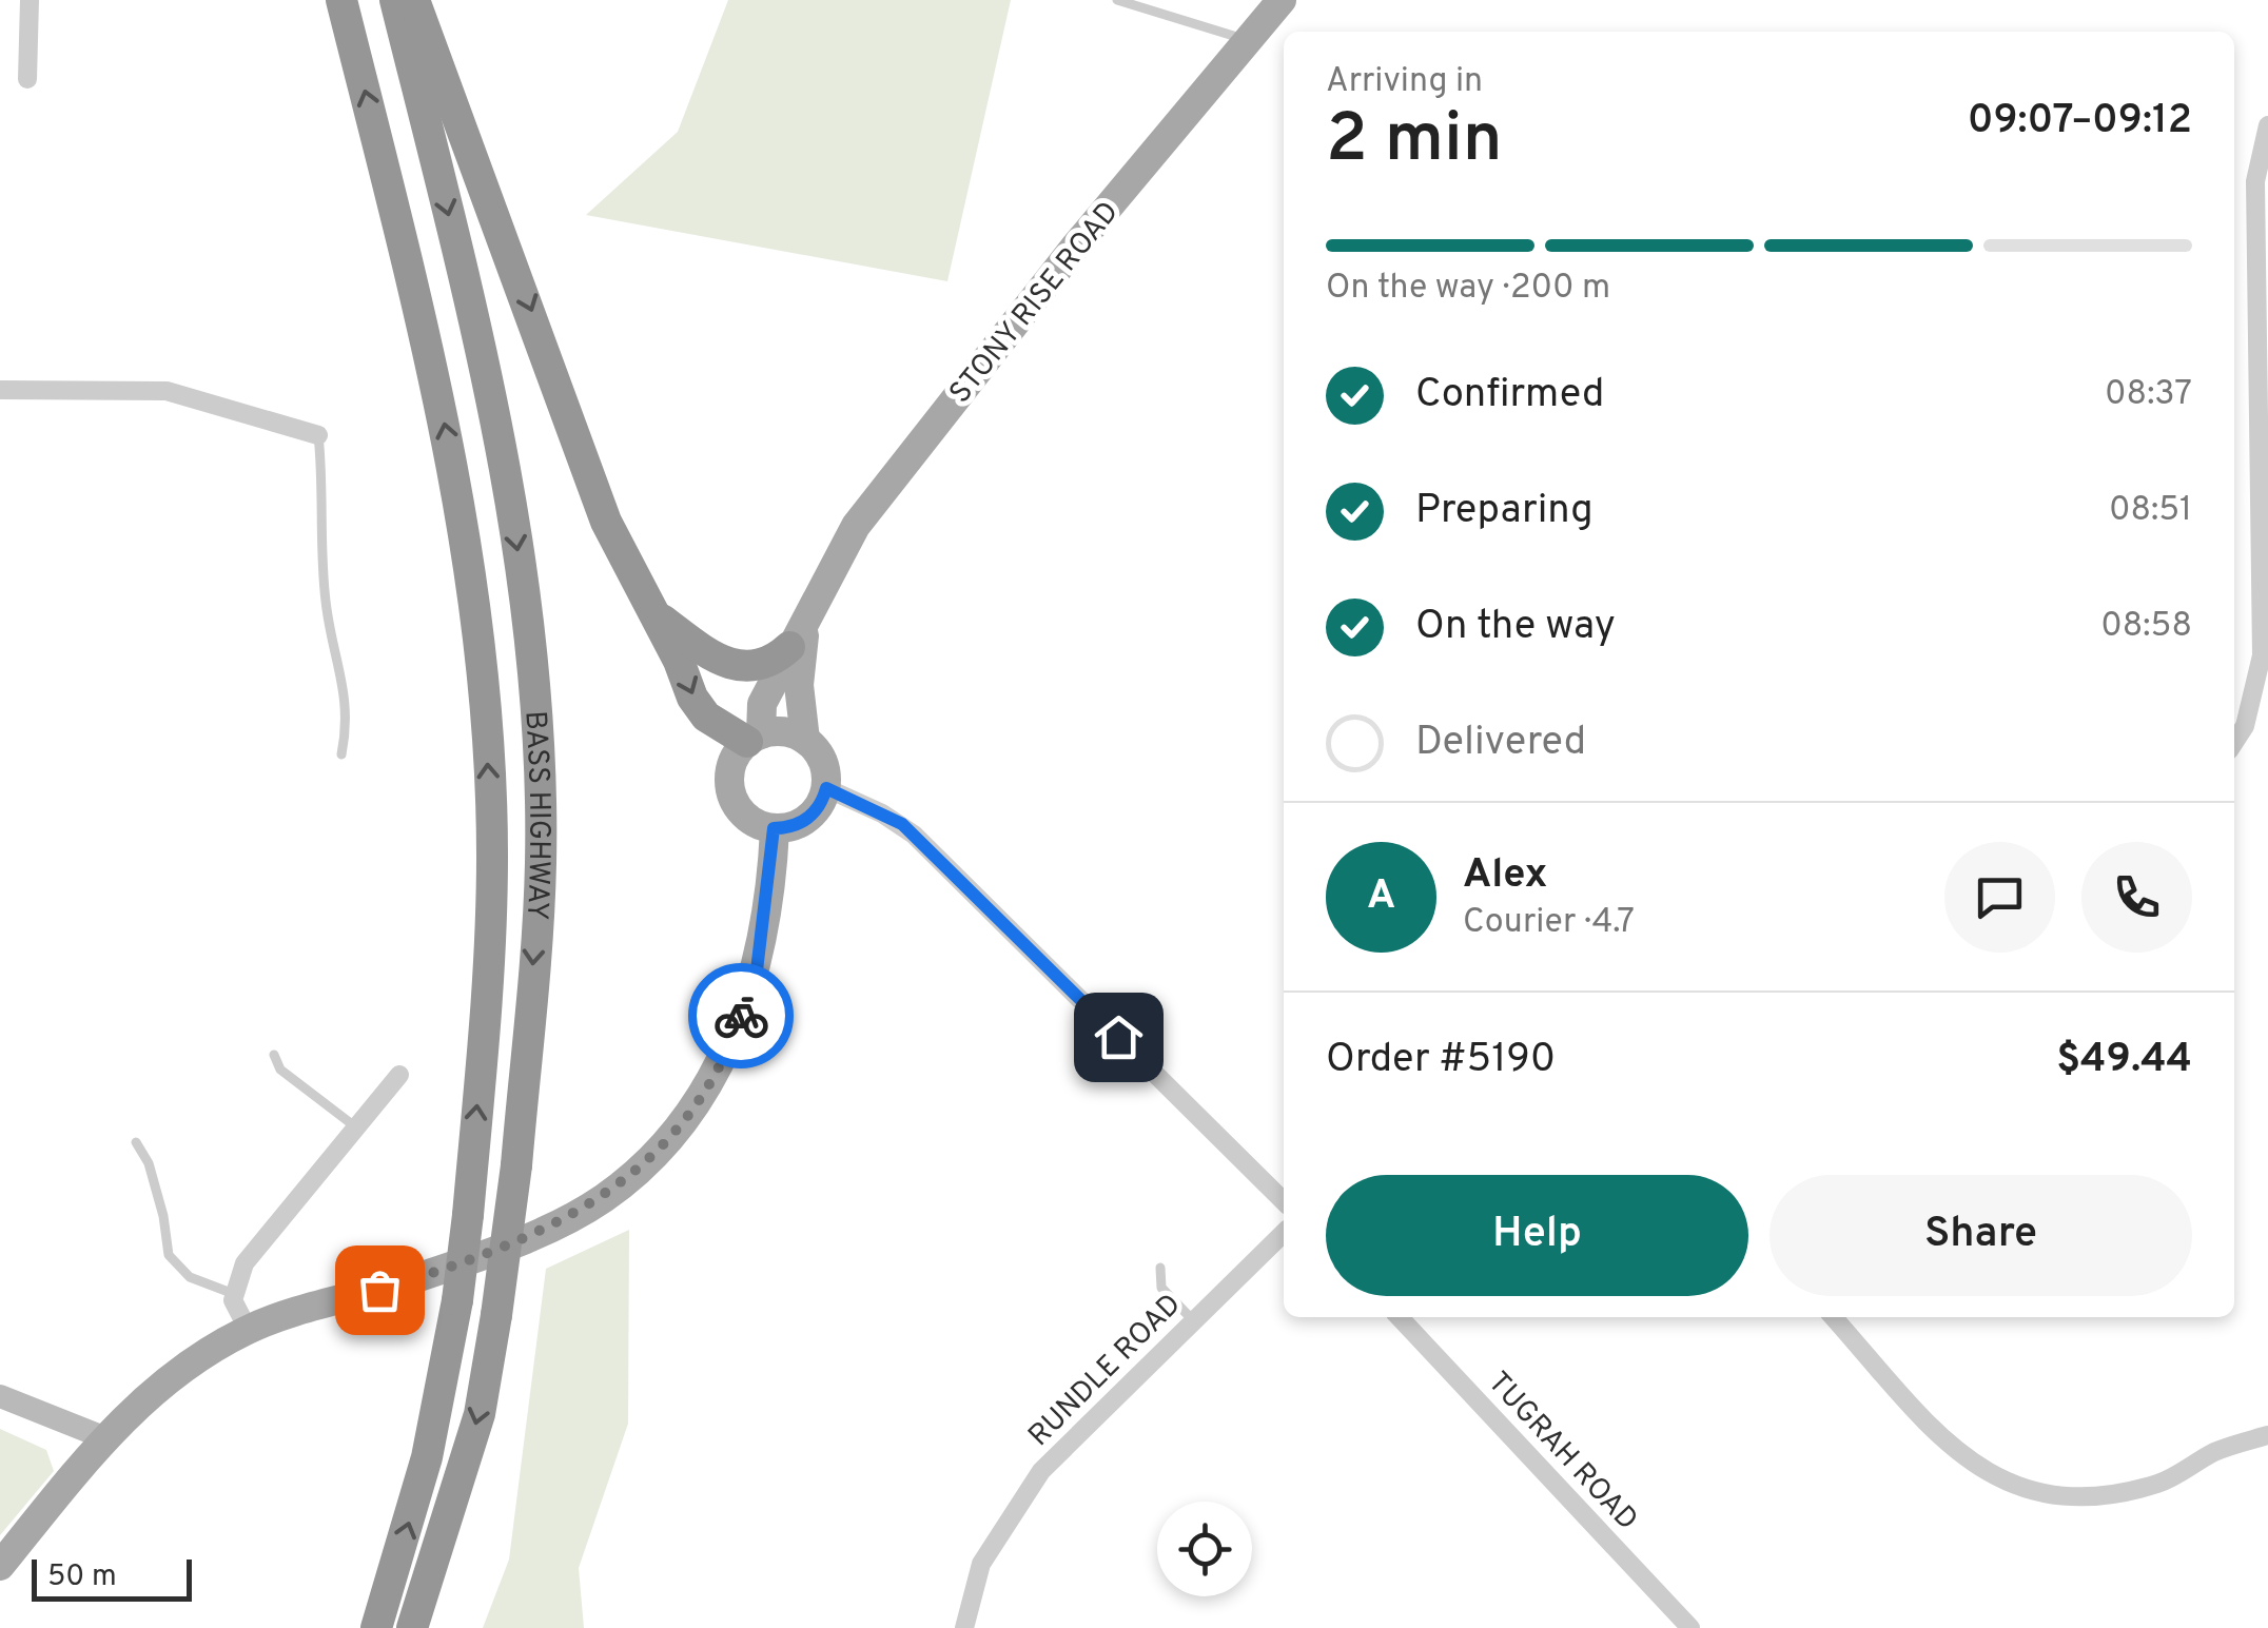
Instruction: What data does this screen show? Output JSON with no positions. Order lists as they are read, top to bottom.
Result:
{
  "streets": {
    "highway": ["BASS HIGHWAY"],
    "main road": ["STONY RISE ROAD"],
    "street": ["RUNDLE ROAD", "TUGRAH ROAD"]
  },
  "scale_bar": "50 m",
  "page": {
    "heading": ["2 min", "Arriving in", "09:07–09:12"],
    "panel": [
      "Alex",
      "Courier · 4.7",
      "Order #5190",
      "$49.44"
    ],
    "bar": "On the way · 200 m",
    "list": [
      ["Confirmed", "08:37"],
      ["Preparing", "08:51"],
      ["On the way", "08:58"],
      "Delivered"
    ],
    "round": "A",
    "buttons": ["Help", "Share"],
    "scale": "50 m"
  }
}
